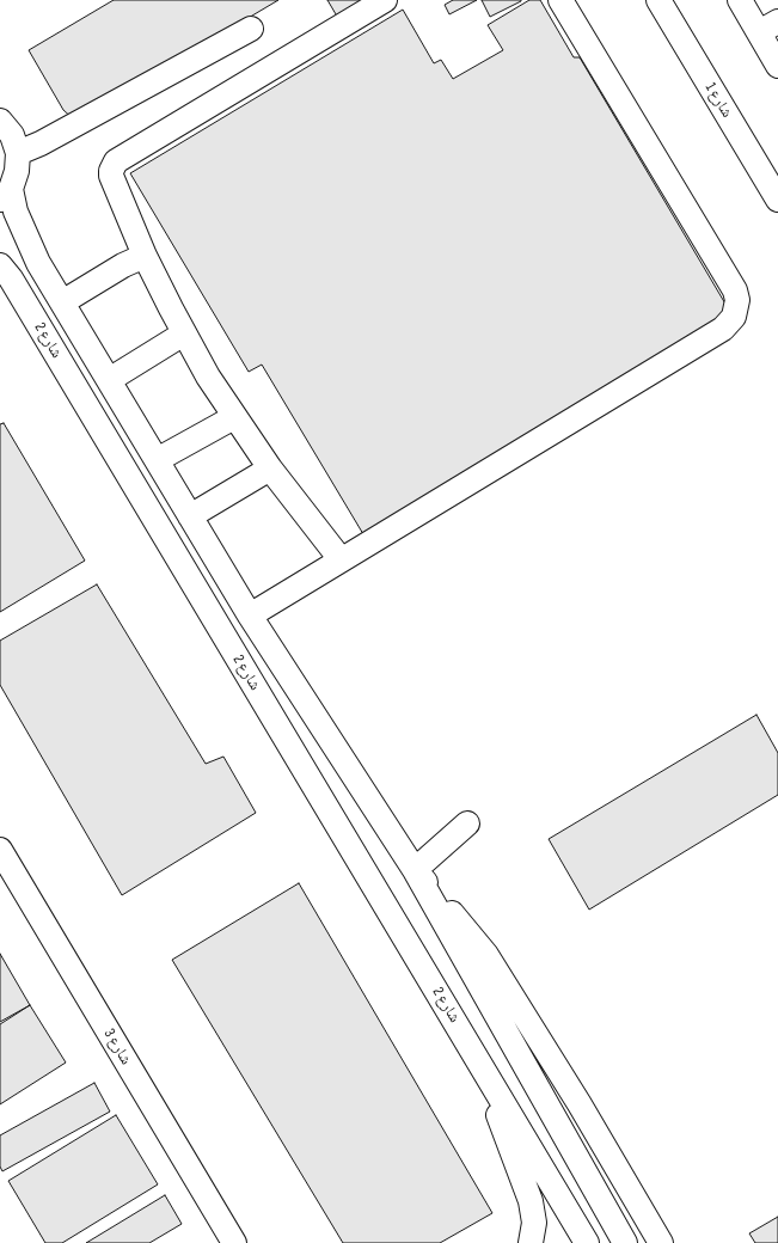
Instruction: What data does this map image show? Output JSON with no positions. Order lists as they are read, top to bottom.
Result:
{
  "streets": {
    "street": ["شارع 1", "شارع 2", "شارع 3"]
  }
}
